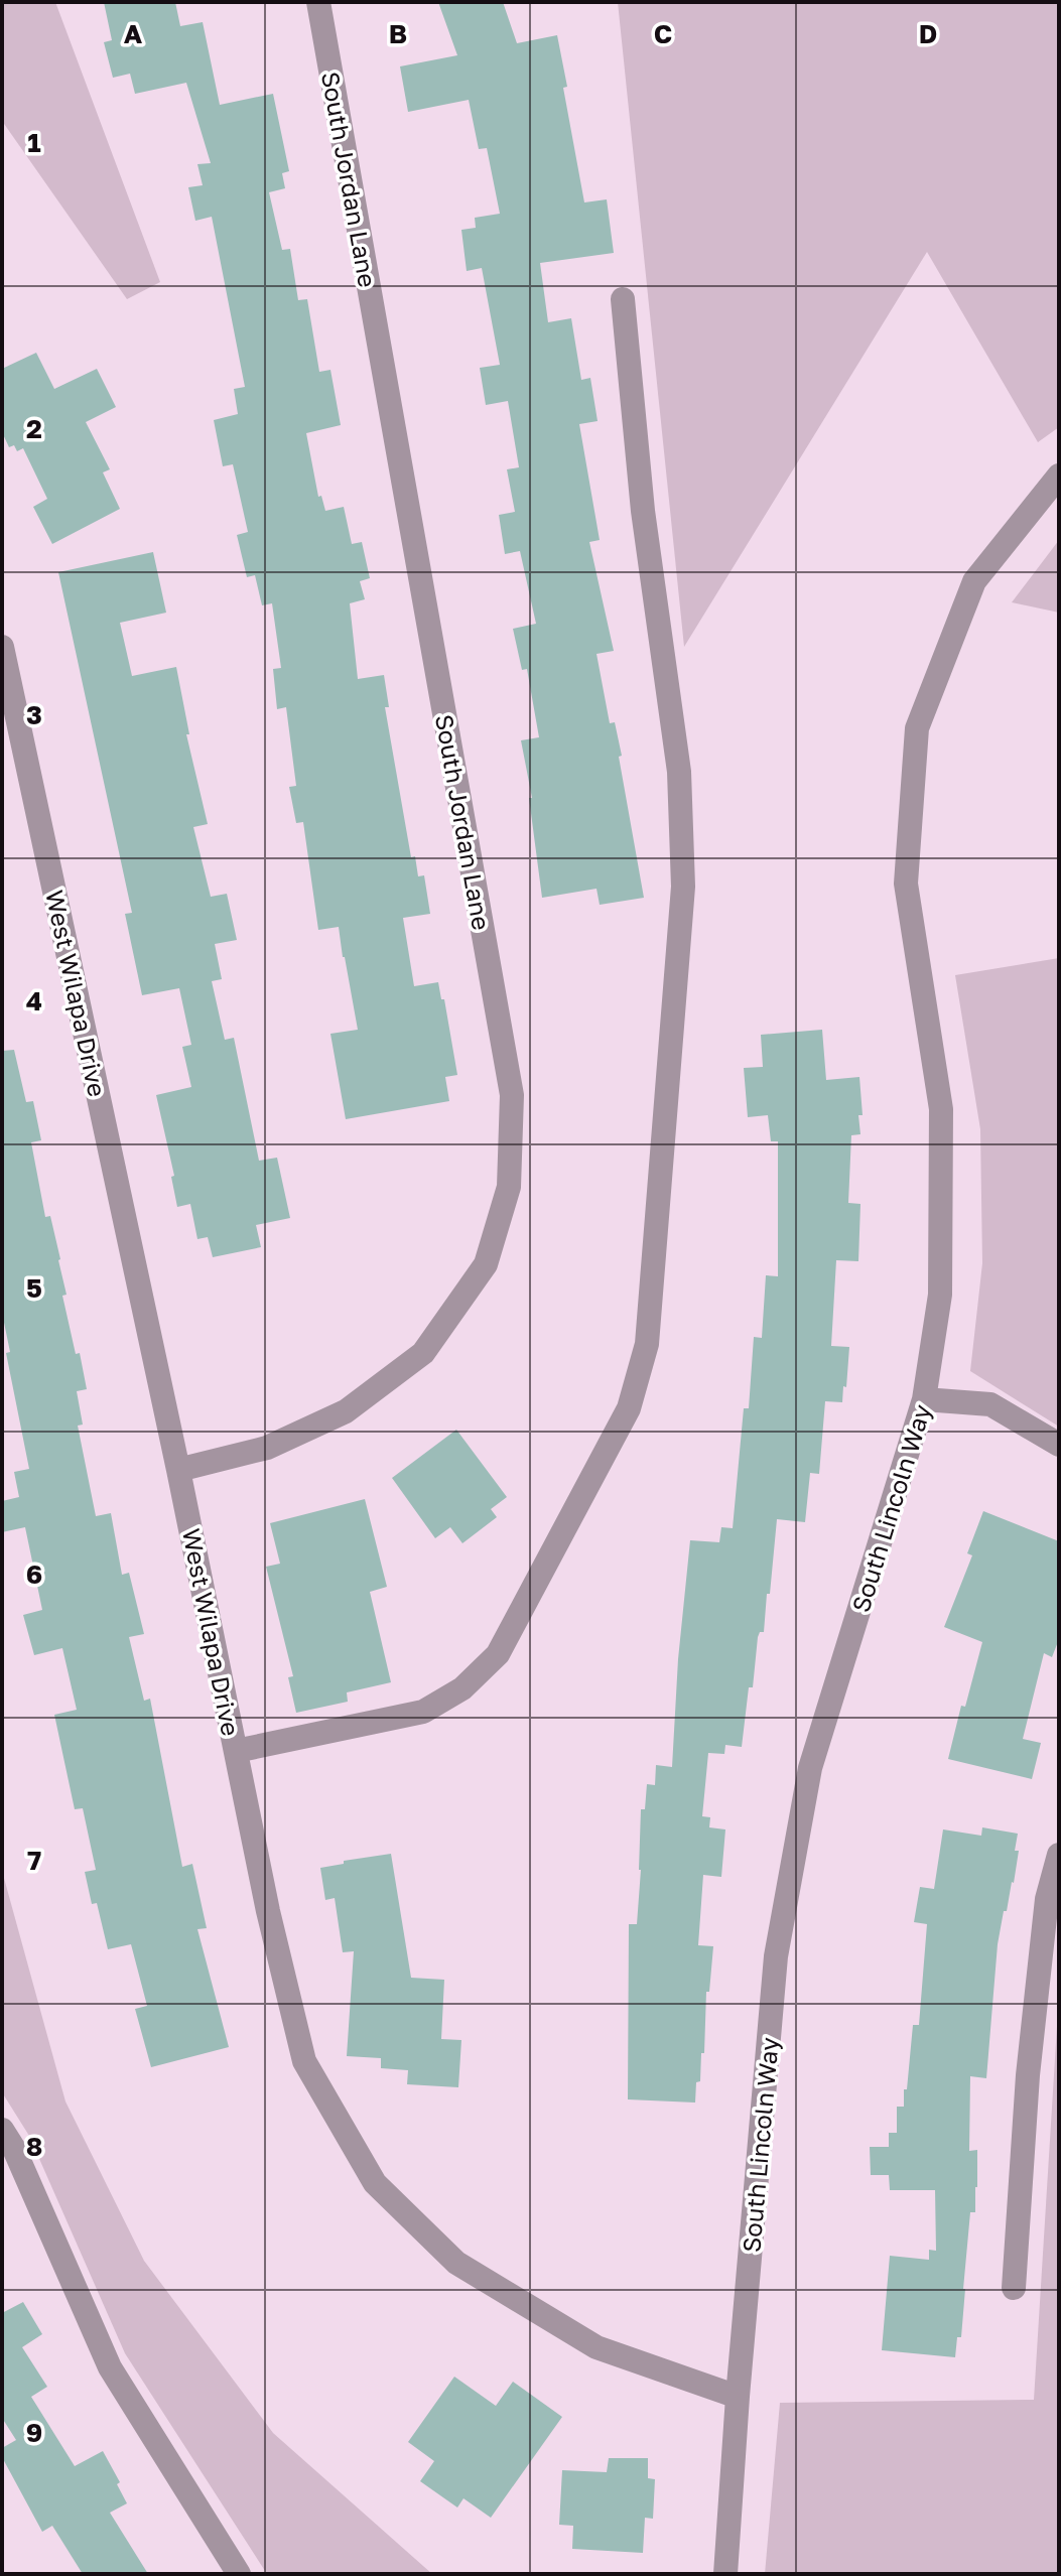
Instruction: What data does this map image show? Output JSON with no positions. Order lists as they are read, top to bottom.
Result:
{
  "streets": {
    "street": ["South Jordan Lane", "West Wilapa Drive", "South Lincoln Way"]
  },
  "crossings": [
    ["South Jordan Lane", "West Wilapa Drive"],
    ["West Wilapa Drive", "South Lincoln Way"]
  ],
  "grid": {
    "columns": [
      "A",
      "B",
      "C",
      "D"
    ],
    "rows": [
      "1",
      "2",
      "3",
      "4",
      "5",
      "6",
      "7",
      "8",
      "9"
    ]
  }
}
